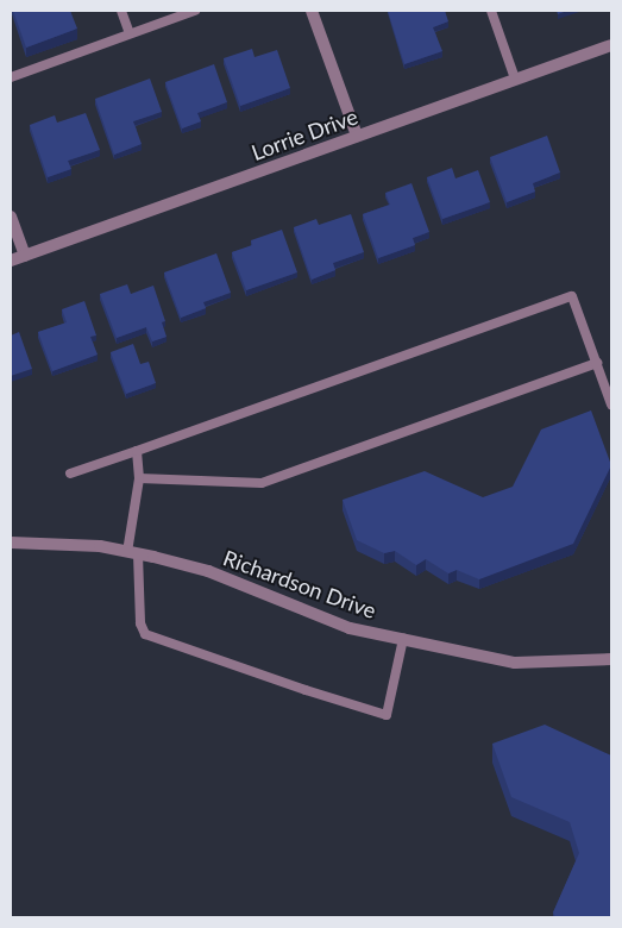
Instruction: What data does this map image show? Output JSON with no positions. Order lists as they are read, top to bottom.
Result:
{
  "streets": {
    "street": ["Lorrie Drive", "Richardson Drive"]
  }
}
